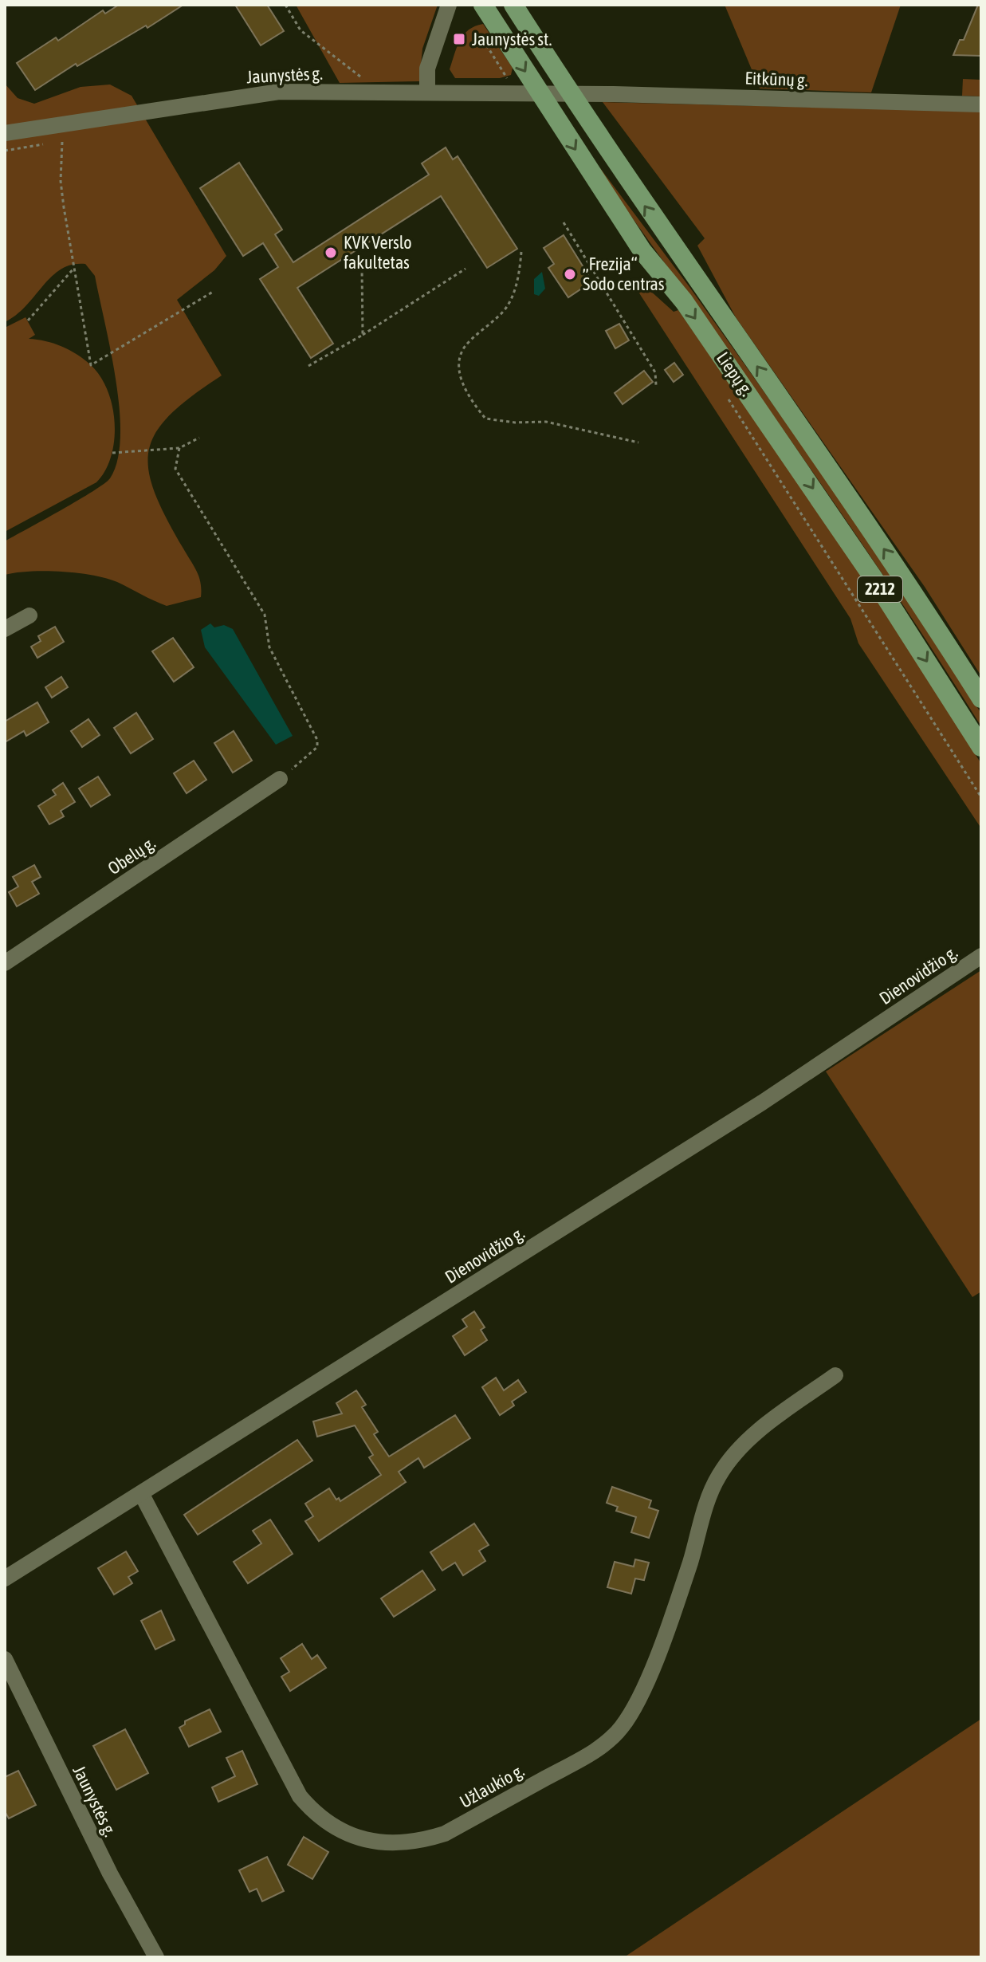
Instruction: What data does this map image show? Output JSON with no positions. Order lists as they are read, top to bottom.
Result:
{
  "streets": {
    "main road": ["Liepų g.", "2212"],
    "street": [
      "Jaunystės g.",
      "Eitkūnų g.",
      "Obelų g.",
      "Dienovidžio g.",
      "Užlaukio g."
    ]
  },
  "crossings": [
    ["Jaunystės g.", "Eitkūnų g."],
    ["Jaunystės g.", "Liepų g."],
    ["Eitkūnų g.", "Liepų g."],
    ["Dienovidžio g.", "Užlaukio g."]
  ],
  "places": {
    "transit": ["Jaunystės st."],
    "other": ["KVK Verslo fakultetas", "„Frezija“ Sodo centras"]
  }
}
